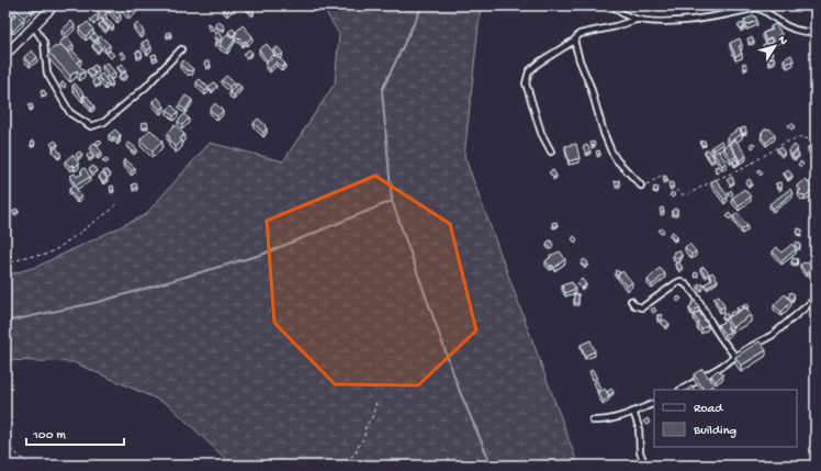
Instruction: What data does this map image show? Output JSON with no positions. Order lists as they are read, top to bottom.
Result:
{
  "legend": ["Road", "Building"],
  "scale_bar": "100 m",
  "north": "top right"
}
